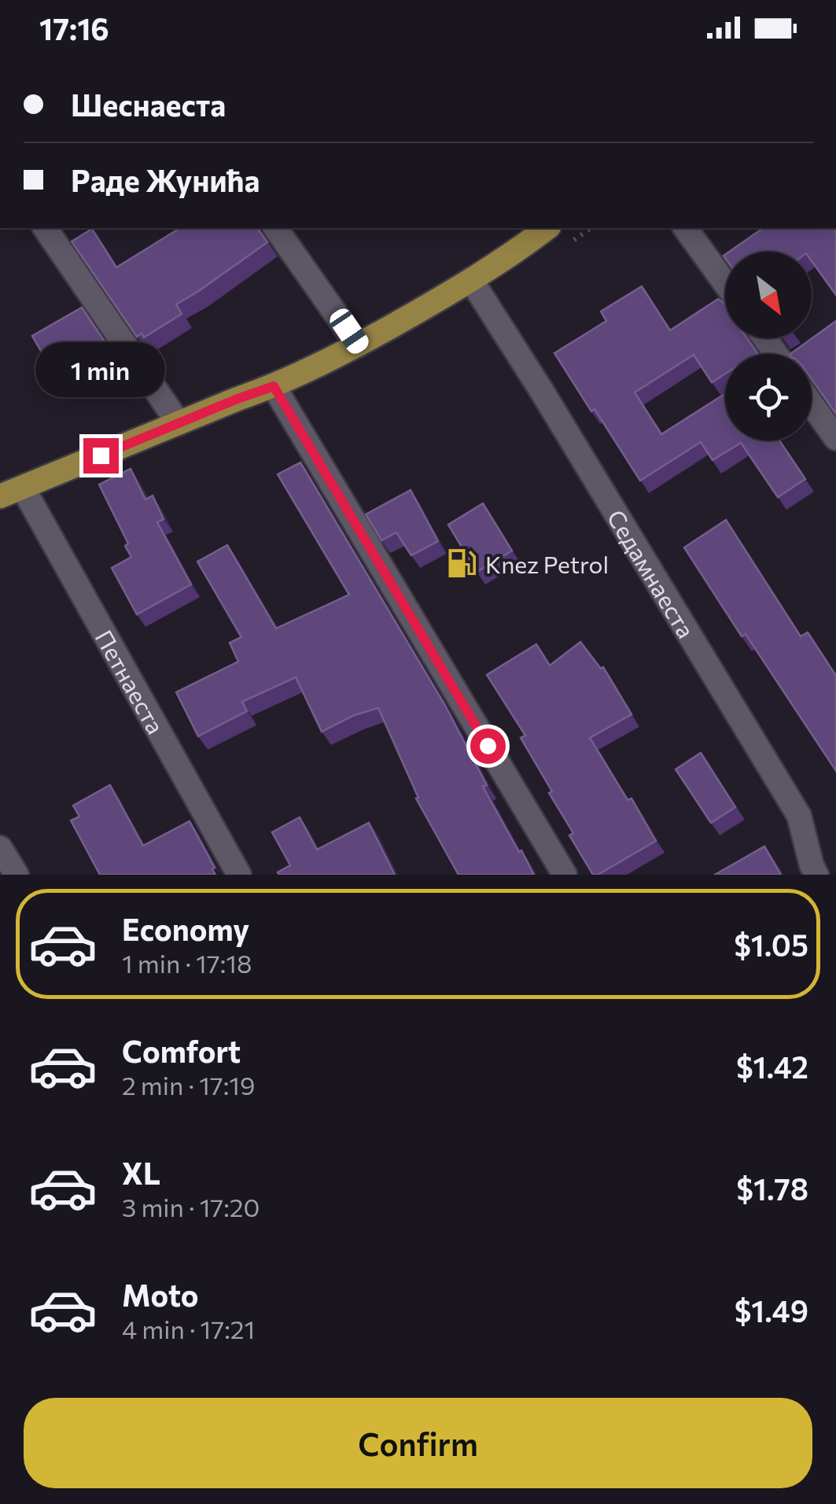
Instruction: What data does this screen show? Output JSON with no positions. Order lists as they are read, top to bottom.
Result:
{
  "streets": {
    "street": ["Седамнаеста", "Петнаеста"]
  },
  "places": {
    "fuel station": ["Knez Petrol"]
  },
  "north": "bottom right",
  "page": {
    "status": "17:16",
    "banner": ["Шеснаеста", "Раде Жунића"],
    "bubble": "1 min",
    "list": [
      {
        "name": "Economy",
        "note": "1 min · 17:18",
        "value": "$1.05"
      },
      {
        "name": "Comfort",
        "note": "2 min · 17:19",
        "value": "$1.42"
      },
      {
        "name": "XL",
        "note": "3 min · 17:20",
        "value": "$1.78"
      },
      {
        "name": "Moto",
        "note": "4 min · 17:21",
        "value": "$1.49"
      }
    ],
    "buttons": "Confirm"
  }
}
